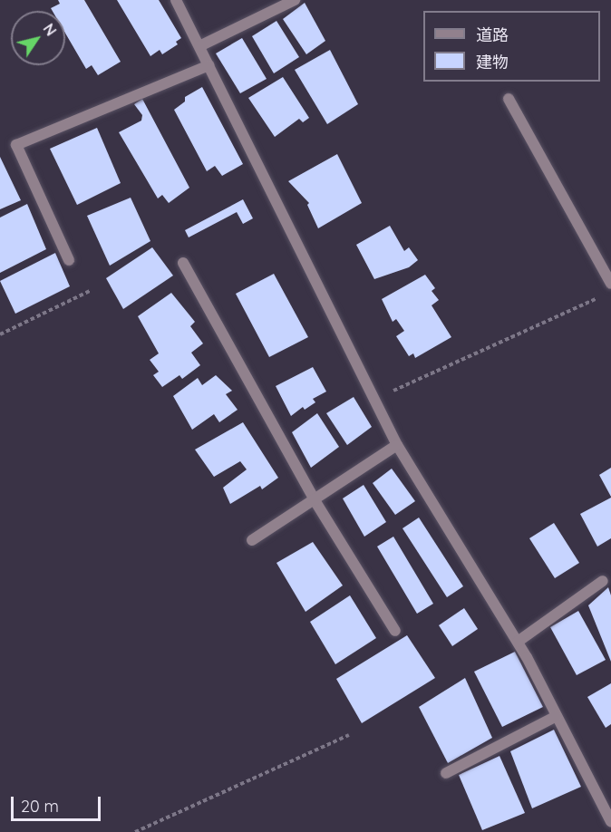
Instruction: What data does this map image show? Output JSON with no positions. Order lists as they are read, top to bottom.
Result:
{
  "legend": ["道路", "建物"],
  "scale_bar": "20 m",
  "north": "top right"
}
